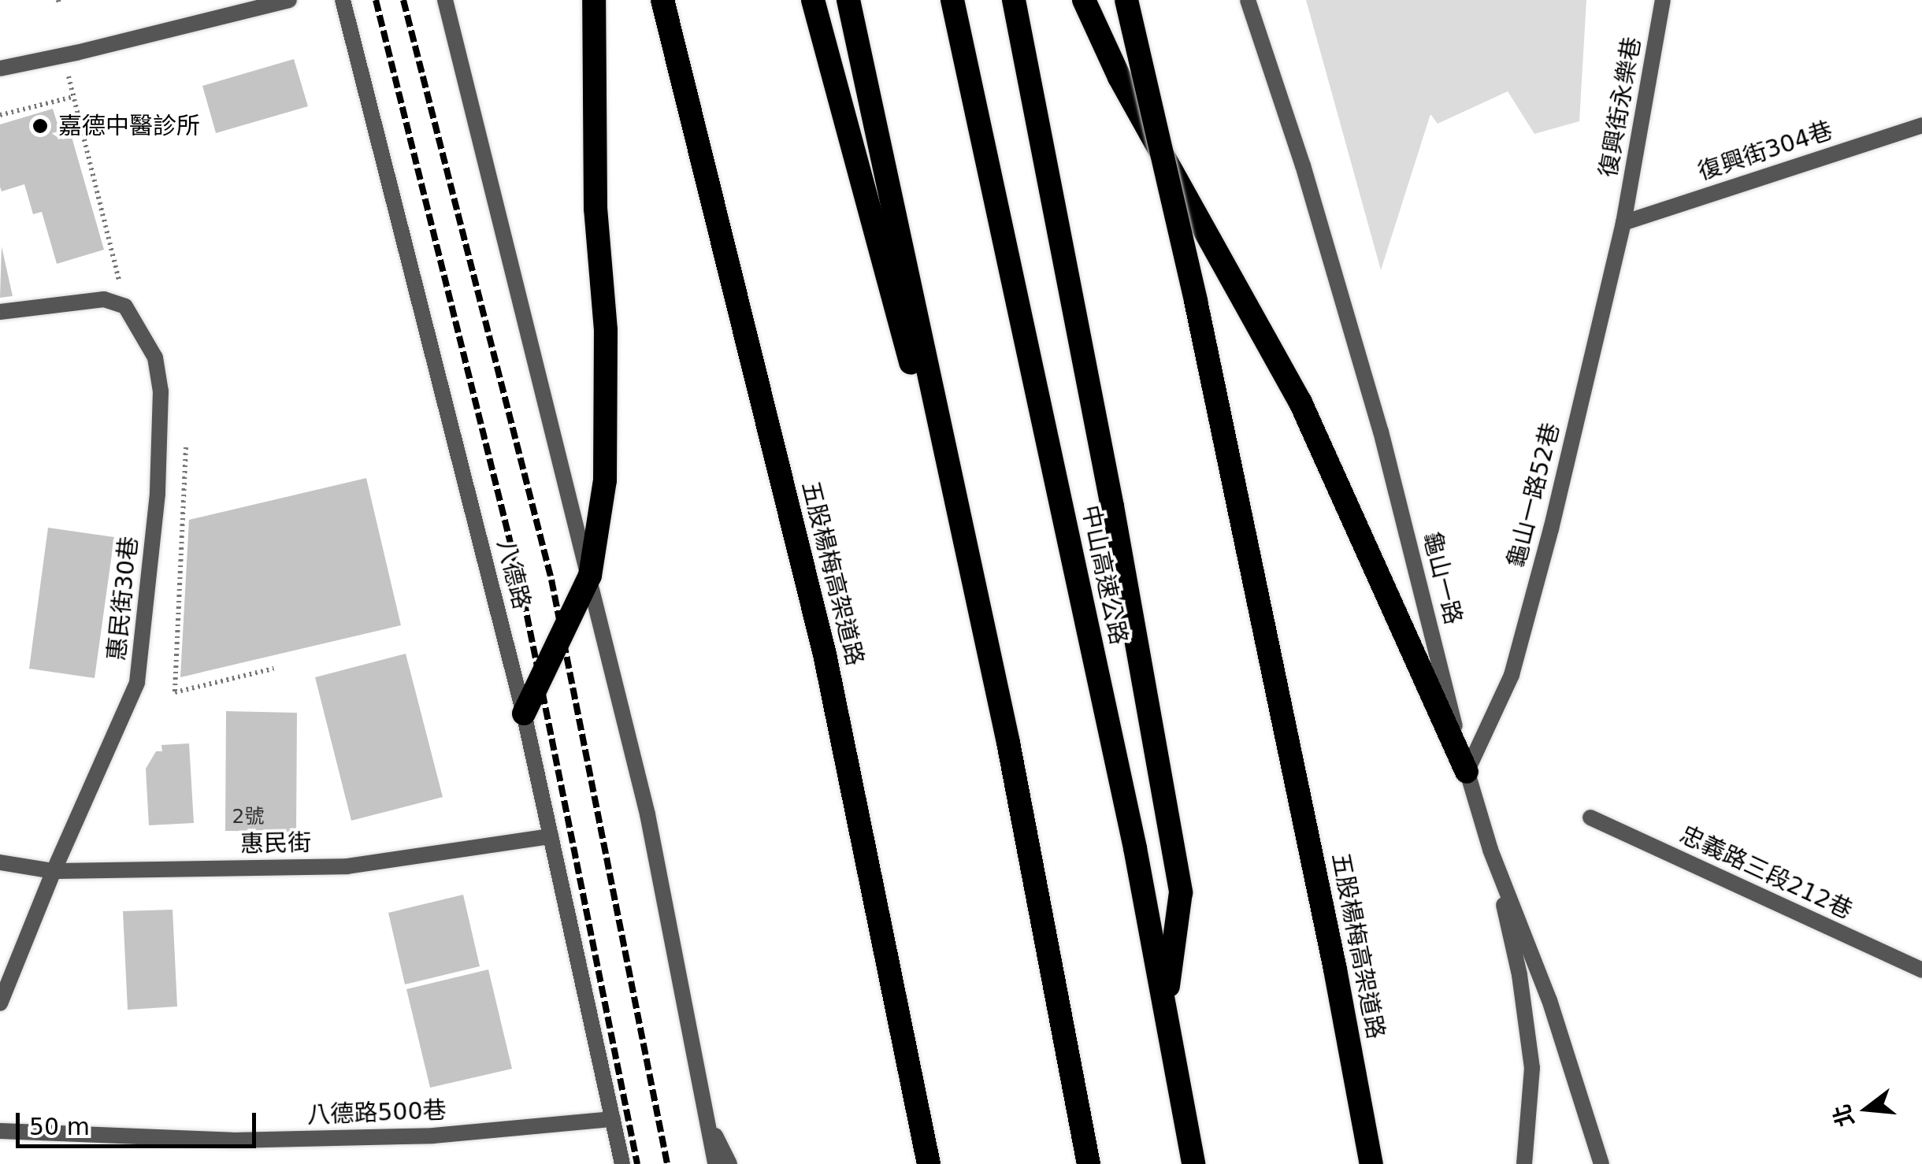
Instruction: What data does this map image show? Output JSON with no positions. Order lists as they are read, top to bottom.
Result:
{
  "streets": {
    "highway": ["五股楊梅高架道路", "中山高速公路"],
    "street": [
      "復興街永樂巷",
      "復興街304巷",
      "龜山一路52巷",
      "八德路",
      "龜山一路",
      "惠民街30巷",
      "惠民街",
      "忠義路三段212巷",
      "八德路500巷"
    ]
  },
  "crossings": [
    ["復興街永樂巷", "復興街304巷"],
    ["復興街永樂巷", "龜山一路52巷"],
    ["復興街304巷", "龜山一路52巷"],
    ["龜山一路52巷", "龜山一路"],
    ["八德路", "惠民街"],
    ["八德路", "八德路500巷"],
    ["惠民街30巷", "惠民街"]
  ],
  "places": ["嘉德中醫診所"],
  "house_numbers": ["2號"],
  "scale_bar": "50 m",
  "north": "left"
}
